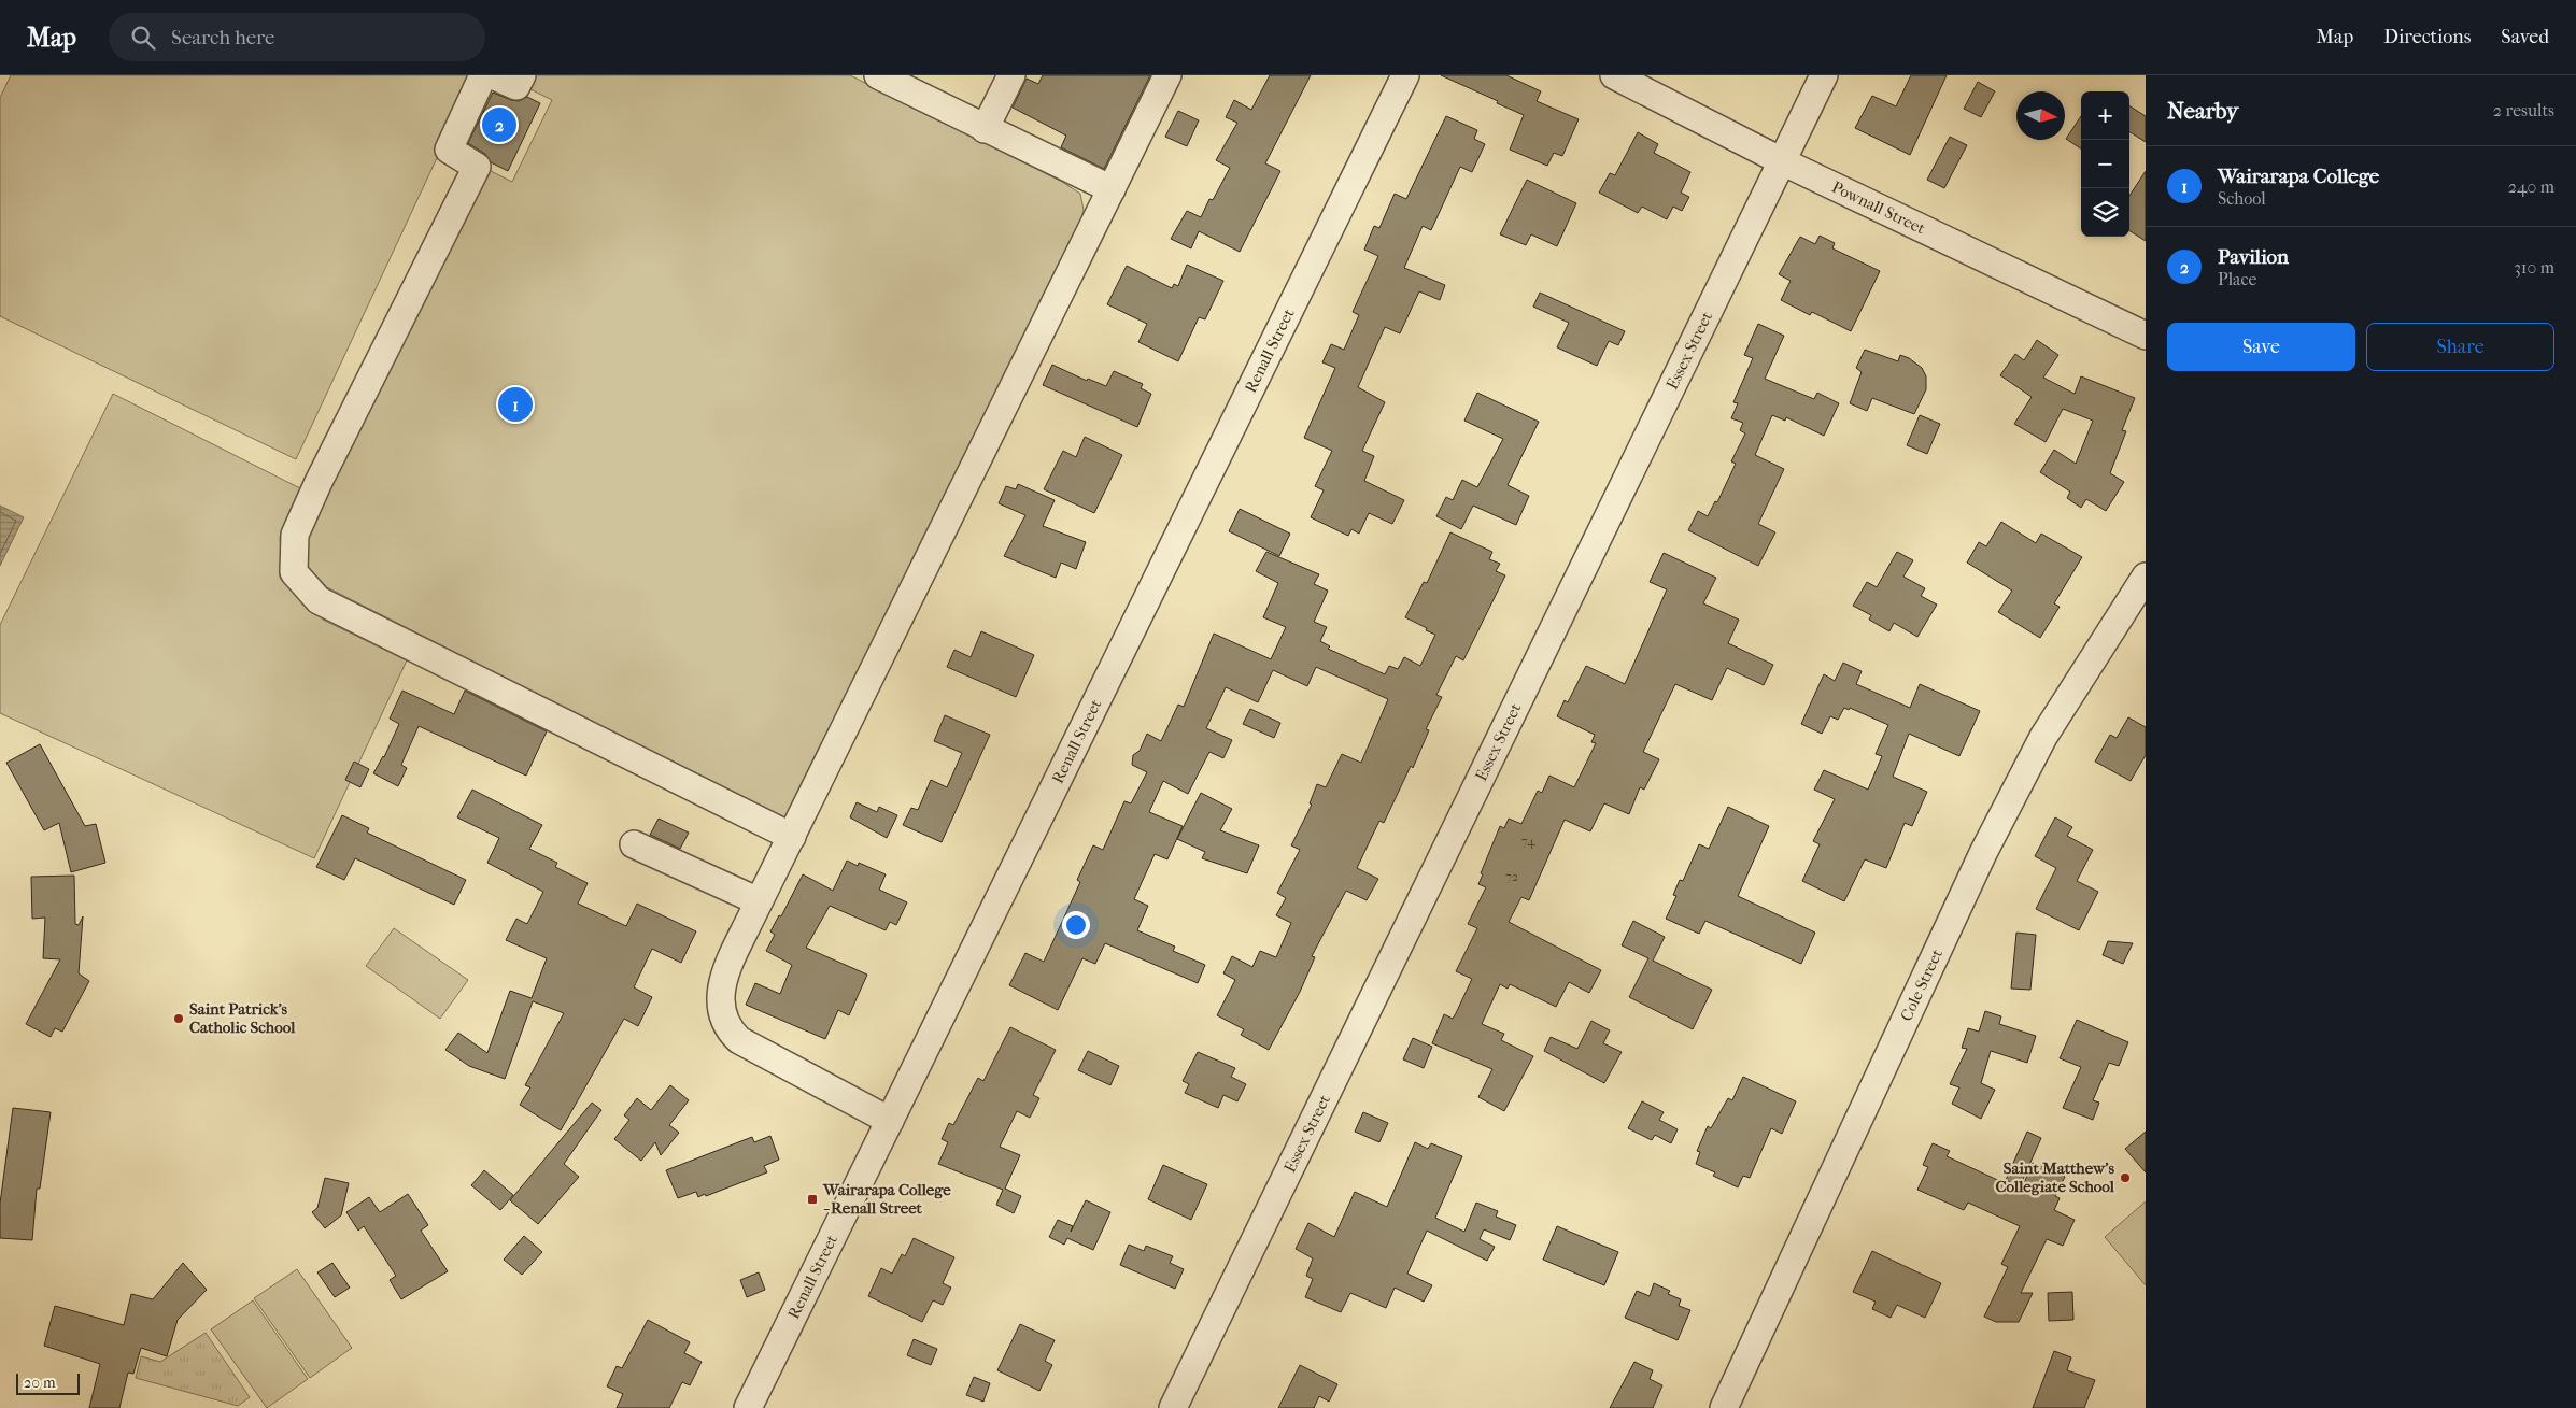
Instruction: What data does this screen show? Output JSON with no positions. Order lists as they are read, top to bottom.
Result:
{
  "streets": {
    "street": [
      "Pownall Street",
      "Renall Street",
      "Essex Street",
      "Cole Street"
    ]
  },
  "crossings": [
    ["Pownall Street", "Essex Street"]
  ],
  "places": {
    "other": ["Saint Patrick's Catholic School", "Saint Matthew's Collegiate School"],
    "transit": ["Wairarapa College - Renall Street"]
  },
  "house_numbers": ["74", "72"],
  "scale_bar": "20 m",
  "north": "right",
  "page": {
    "header": "Map",
    "search": "Search here",
    "nav": ["Map", "Directions", "Saved"],
    "heading": ["Nearby", "2 results"],
    "map_buttons": ["+", "−"],
    "pins": ["2", "1"],
    "list": [
      {
        "mark": "1",
        "name": "Wairarapa College",
        "note": "School",
        "value": "240 m"
      },
      {
        "mark": "2",
        "name": "Pavilion",
        "note": "Place",
        "value": "310 m"
      }
    ],
    "buttons": ["Save", "Share"],
    "scale": "20 m"
  }
}
